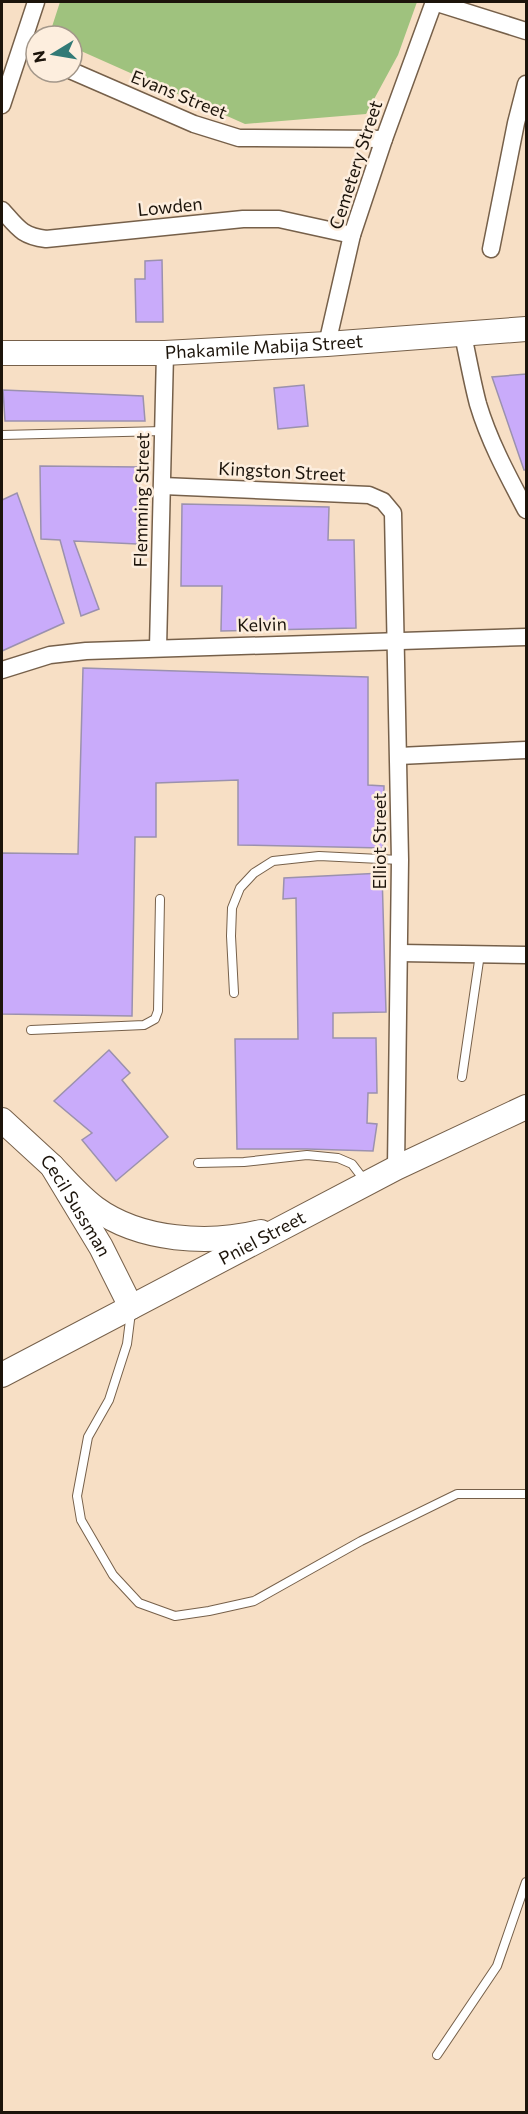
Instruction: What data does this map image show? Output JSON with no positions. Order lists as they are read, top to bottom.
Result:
{
  "streets": {
    "street": [
      "Evans Street",
      "Cemetery Street",
      "Lowden",
      "Phakamile Mabija Street",
      "Kingston Street",
      "Flemming Street",
      "Kelvin",
      "Elliot Street",
      "Cecil Sussman",
      "Pniel Street"
    ]
  },
  "crossings": [
    ["Evans Street", "Cemetery Street"],
    ["Cemetery Street", "Lowden"],
    ["Cemetery Street", "Phakamile Mabija Street"],
    ["Phakamile Mabija Street", "Flemming Street"],
    ["Kingston Street", "Flemming Street"],
    ["Kingston Street", "Elliot Street"],
    ["Flemming Street", "Kelvin"],
    ["Kelvin", "Elliot Street"],
    ["Elliot Street", "Pniel Street"],
    ["Cecil Sussman", "Pniel Street"]
  ],
  "north": "left"
}
